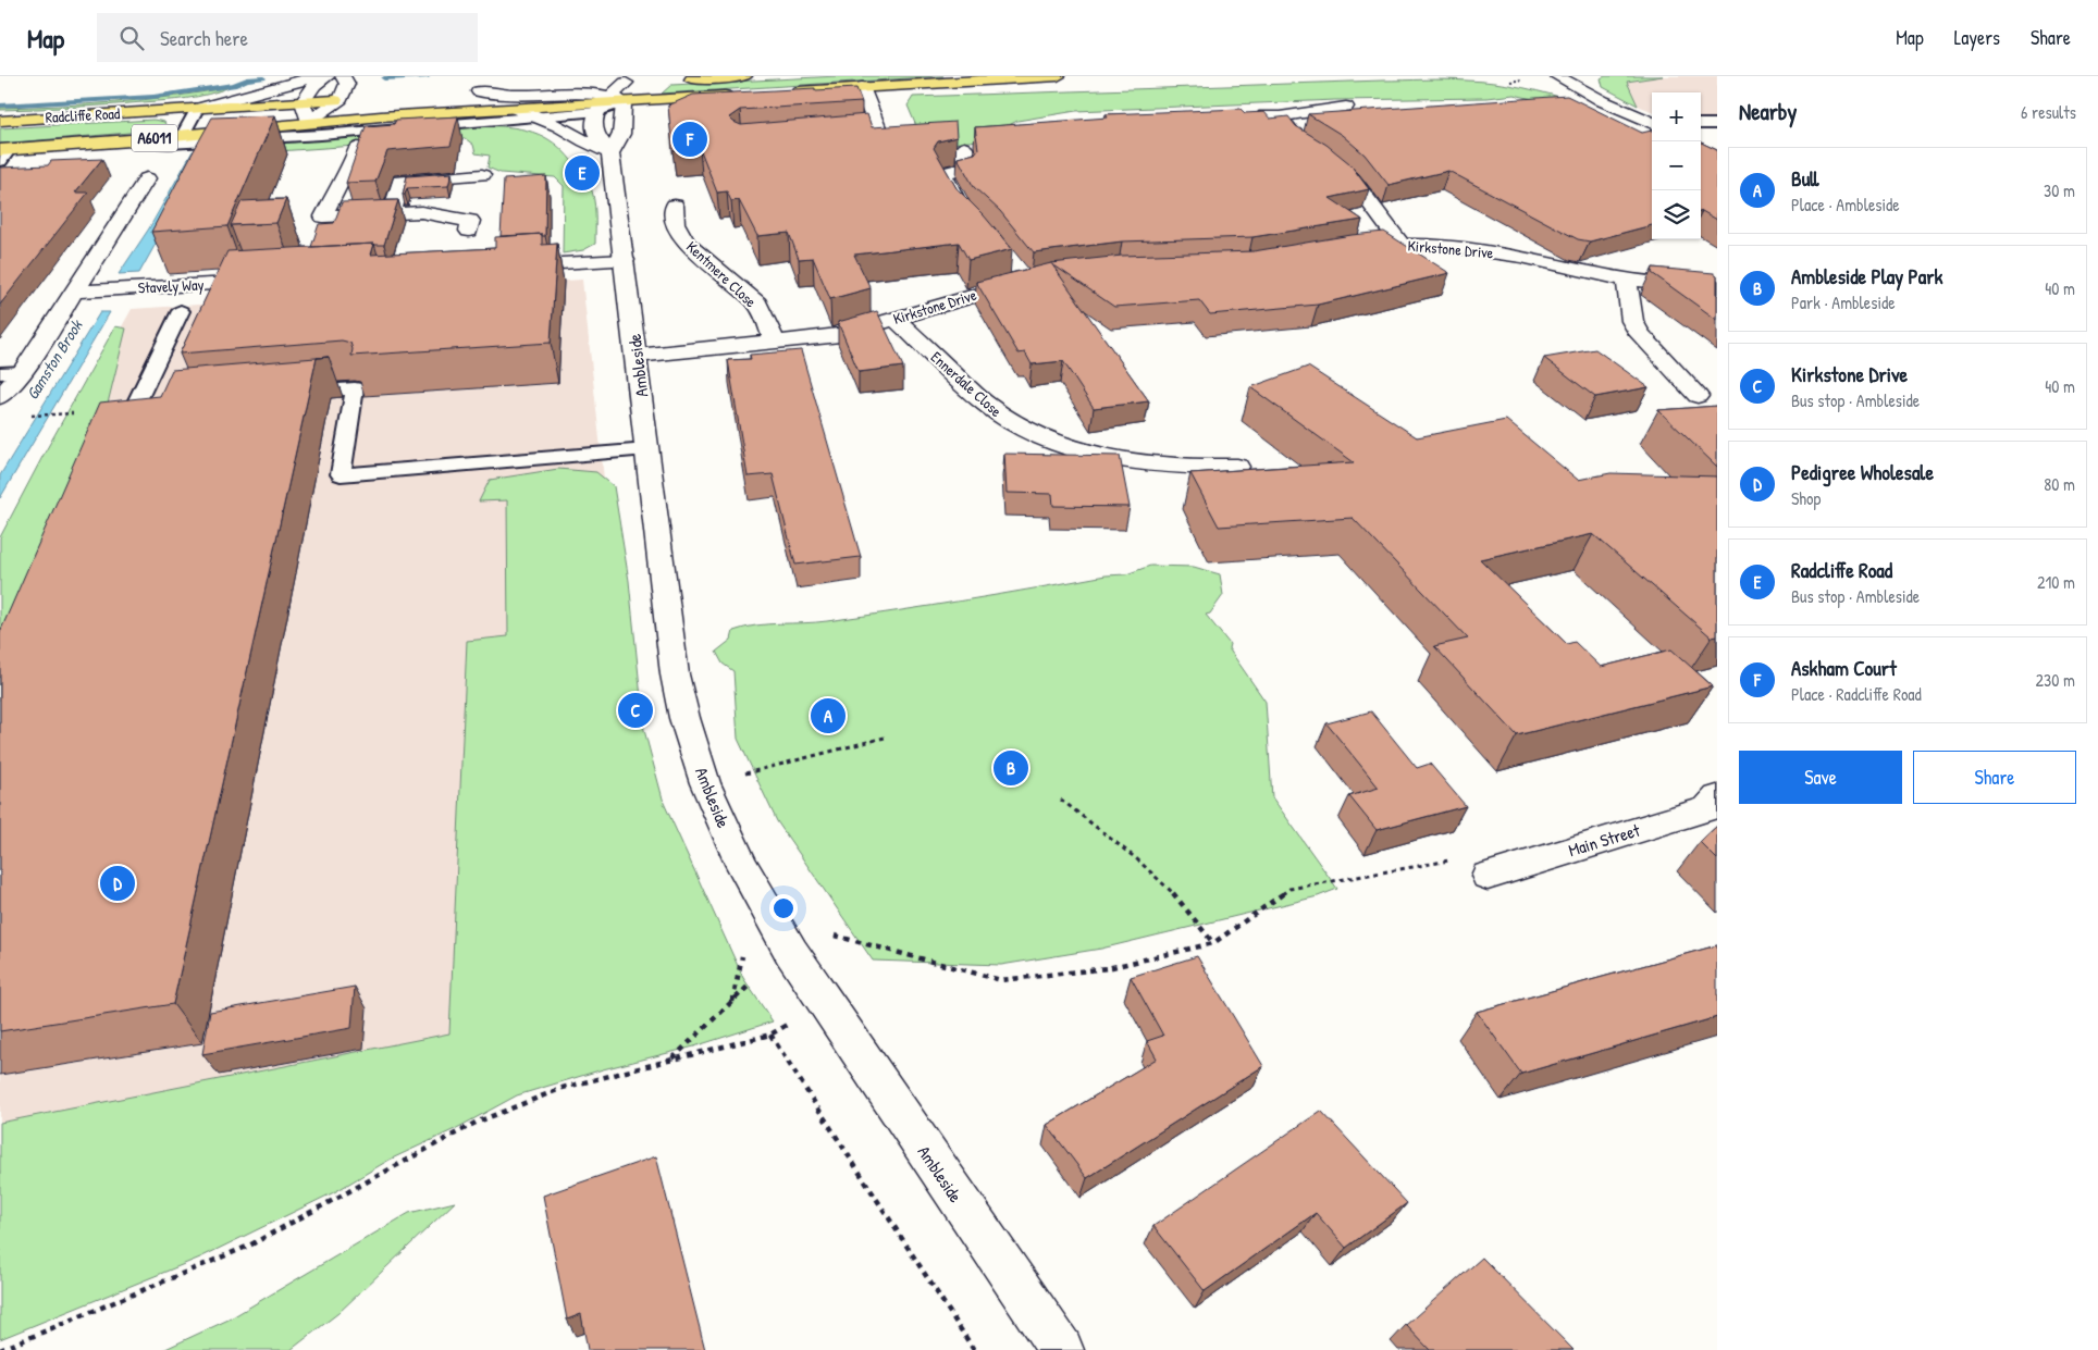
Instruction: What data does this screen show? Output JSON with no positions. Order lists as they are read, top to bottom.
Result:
{
  "streets": {
    "highway": ["Radcliffe Road", "A6011"],
    "street": [
      "Kirkstone Drive",
      "Kentmere Close",
      "Stavely Way",
      "Ambleside",
      "Ennerdale Close",
      "Main Street"
    ]
  },
  "crossings": [
    ["Radcliffe Road", "Ambleside"],
    ["Kirkstone Drive", "Kentmere Close"],
    ["Kirkstone Drive", "Ambleside"],
    ["Kirkstone Drive", "Ennerdale Close"]
  ],
  "water": ["Gamston Brook"],
  "page": {
    "header": "Map",
    "search": "Search here",
    "nav": ["Map", "Layers", "Share"],
    "heading": ["Nearby", "6 results"],
    "map_buttons": ["+", "−"],
    "pins": [
      "F",
      "E",
      "C",
      "A",
      "B",
      "D"
    ],
    "list": [
      {
        "mark": "A",
        "name": "Bull",
        "note": "Place · Ambleside",
        "value": "30 m"
      },
      {
        "mark": "B",
        "name": "Ambleside Play Park",
        "note": "Park · Ambleside",
        "value": "40 m"
      },
      {
        "mark": "C",
        "name": "Kirkstone Drive",
        "note": "Bus stop · Ambleside",
        "value": "40 m"
      },
      {
        "mark": "D",
        "name": "Pedigree Wholesale",
        "note": "Shop",
        "value": "80 m"
      },
      {
        "mark": "E",
        "name": "Radcliffe Road",
        "note": "Bus stop · Ambleside",
        "value": "210 m"
      },
      {
        "mark": "F",
        "name": "Askham Court",
        "note": "Place · Radcliffe Road",
        "value": "230 m"
      }
    ],
    "buttons": ["Save", "Share"]
  }
}
